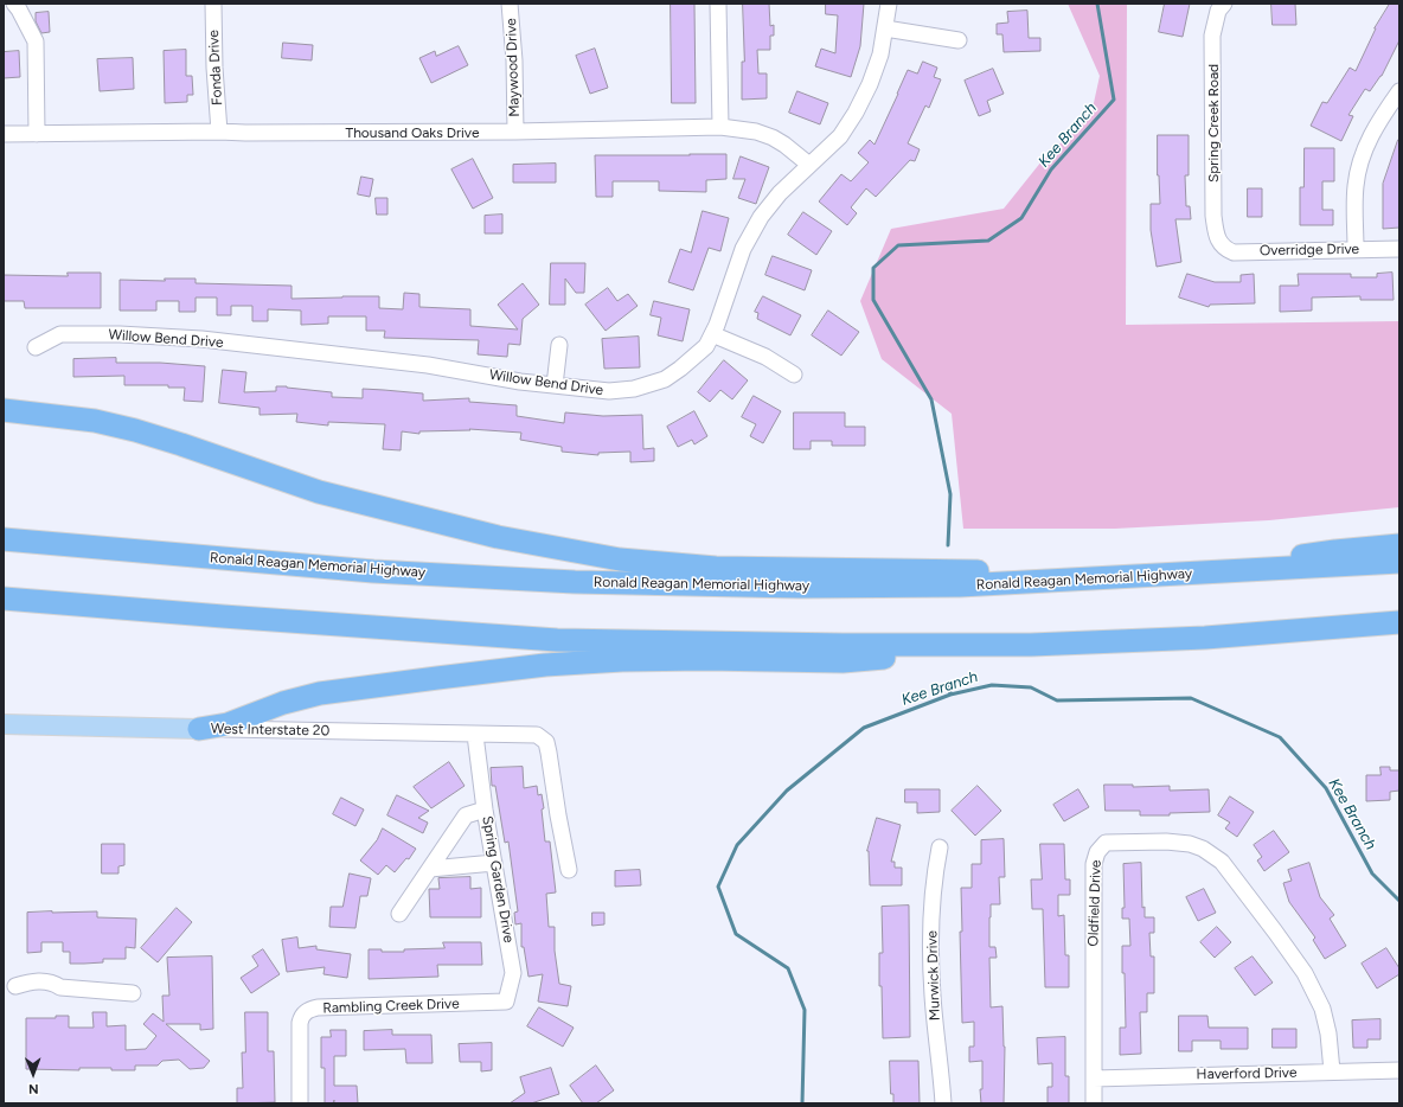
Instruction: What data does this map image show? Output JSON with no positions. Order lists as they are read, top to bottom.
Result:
{
  "streets": {
    "highway": ["Ronald Reagan Memorial Highway"],
    "main road": ["West Interstate 20"],
    "street": [
      "Fonda Drive",
      "Maywood Drive",
      "Spring Creek Road",
      "Thousand Oaks Drive",
      "Overridge Drive",
      "Willow Bend Drive",
      "Spring Garden Drive",
      "Oldfield Drive",
      "Murwick Drive",
      "Rambling Creek Drive",
      "Haverford Drive"
    ]
  },
  "crossings": [
    ["Fonda Drive", "Thousand Oaks Drive"],
    ["Maywood Drive", "Thousand Oaks Drive"],
    ["Spring Creek Road", "Overridge Drive"],
    ["Thousand Oaks Drive", "Willow Bend Drive"],
    ["West Interstate 20", "Spring Garden Drive"],
    ["Spring Garden Drive", "Rambling Creek Drive"],
    ["Oldfield Drive", "Haverford Drive"]
  ],
  "water": ["Kee Branch"],
  "north": "bottom"
}
